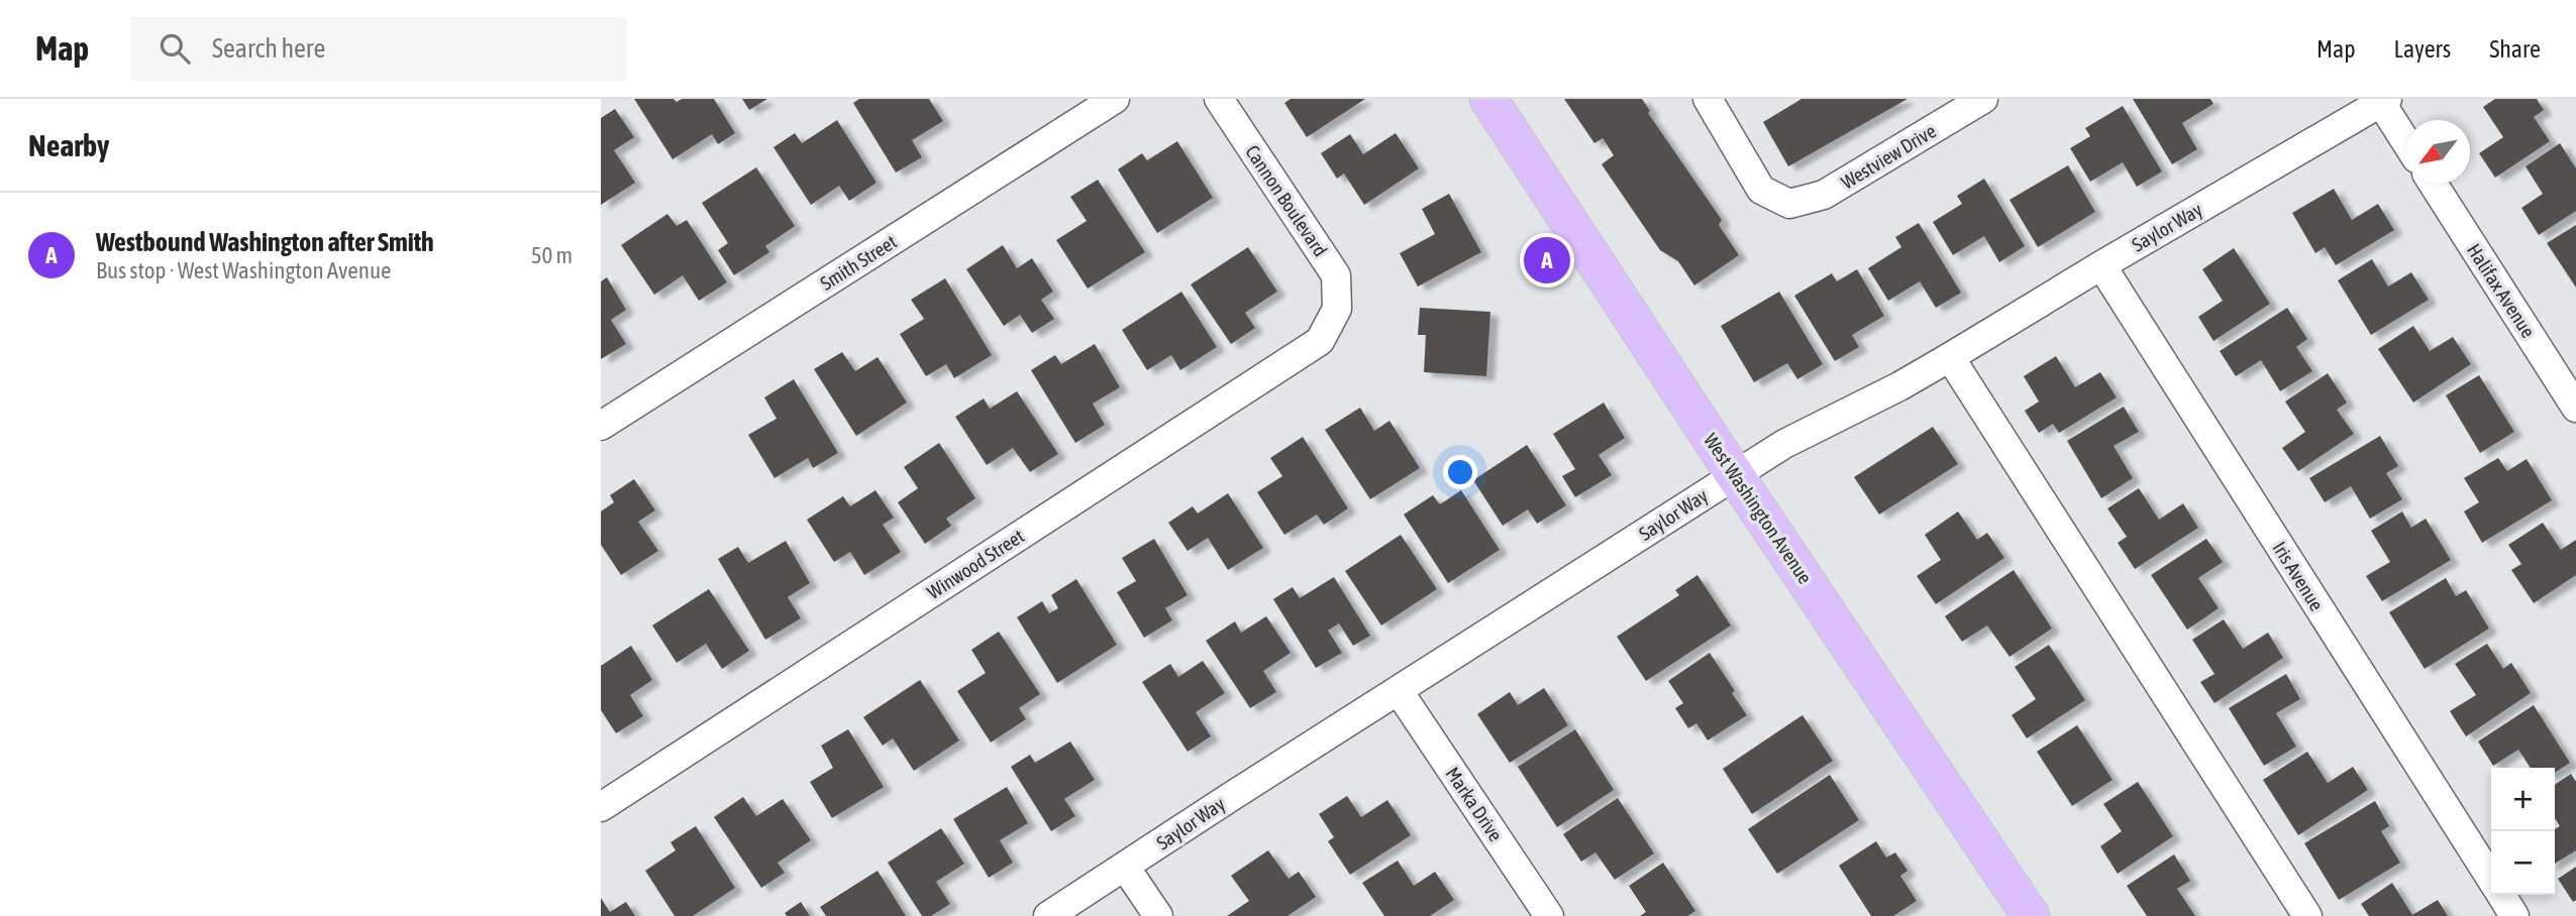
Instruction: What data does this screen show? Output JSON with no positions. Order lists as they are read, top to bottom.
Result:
{
  "streets": {
    "main road": ["West Washington Avenue"],
    "street": [
      "Westview Drive",
      "Cannon Boulevard",
      "Saylor Way",
      "Smith Street",
      "Halifax Avenue",
      "Winwood Street",
      "Iris Avenue",
      "Marka Drive"
    ]
  },
  "crossings": [
    ["Cannon Boulevard", "Winwood Street"],
    ["Saylor Way", "West Washington Avenue"],
    ["Saylor Way", "Iris Avenue"],
    ["Saylor Way", "Marka Drive"]
  ],
  "north": "bottom left",
  "page": {
    "header": "Map",
    "search": "Search here",
    "nav": ["Map", "Layers", "Share"],
    "heading": "Nearby",
    "list": [
      {
        "mark": "A",
        "name": "Westbound Washington after Smith",
        "note": "Bus stop · West Washington Avenue",
        "value": "50 m"
      }
    ],
    "pins": "A",
    "map_buttons": ["+", "−"]
  }
}
